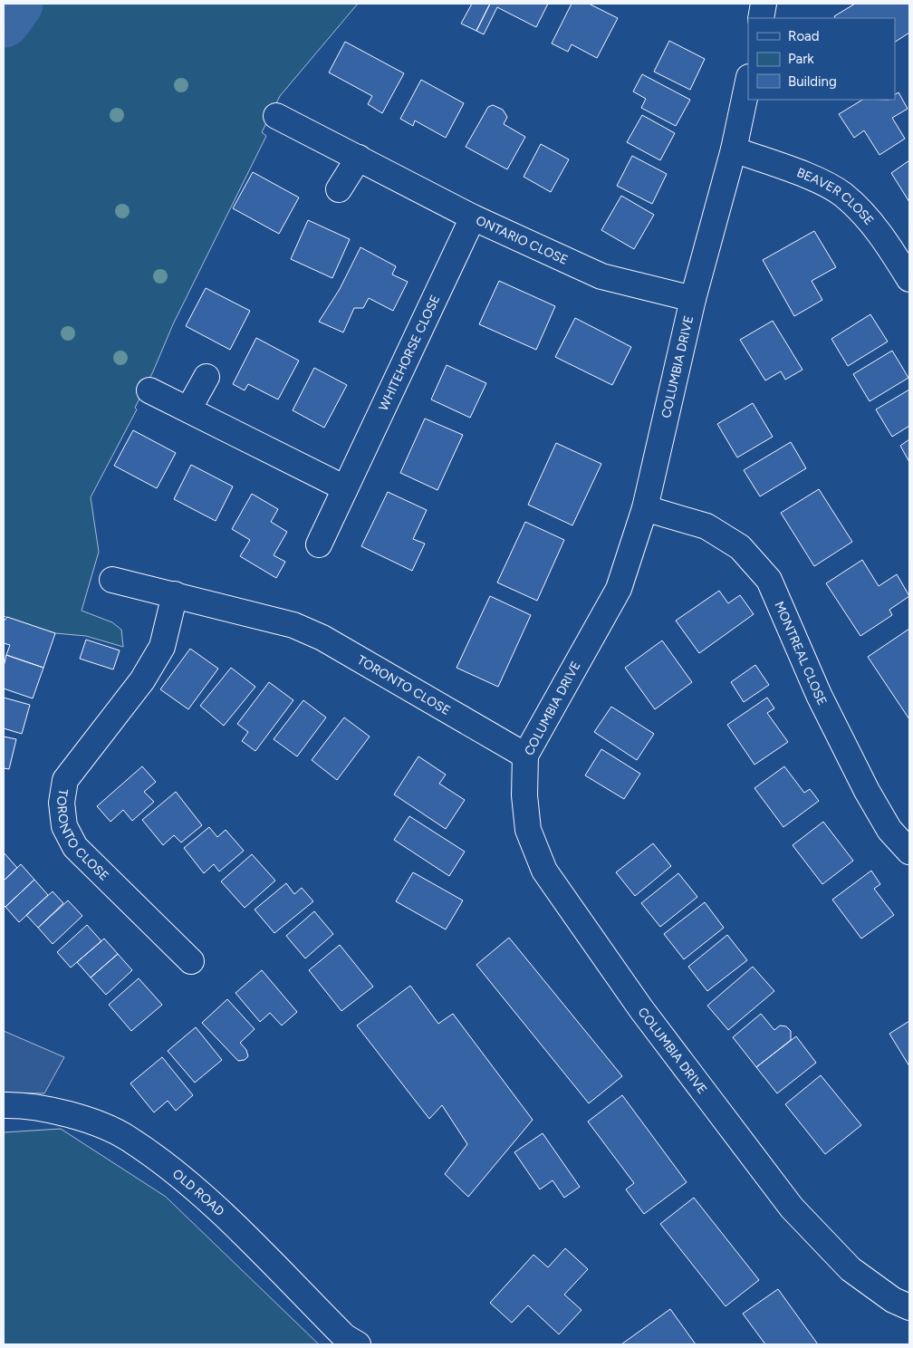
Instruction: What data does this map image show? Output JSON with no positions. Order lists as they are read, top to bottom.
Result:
{
  "streets": {
    "street": [
      "BEAVER CLOSE",
      "ONTARIO CLOSE",
      "WHITEHORSE CLOSE",
      "COLUMBIA DRIVE",
      "MONTREAL CLOSE",
      "TORONTO CLOSE",
      "OLD ROAD"
    ]
  },
  "crossings": [
    ["BEAVER CLOSE", "COLUMBIA DRIVE"],
    ["ONTARIO CLOSE", "WHITEHORSE CLOSE"],
    ["ONTARIO CLOSE", "COLUMBIA DRIVE"],
    ["COLUMBIA DRIVE", "MONTREAL CLOSE"],
    ["COLUMBIA DRIVE", "TORONTO CLOSE"]
  ],
  "legend": ["Road", "Park", "Building"]
}
